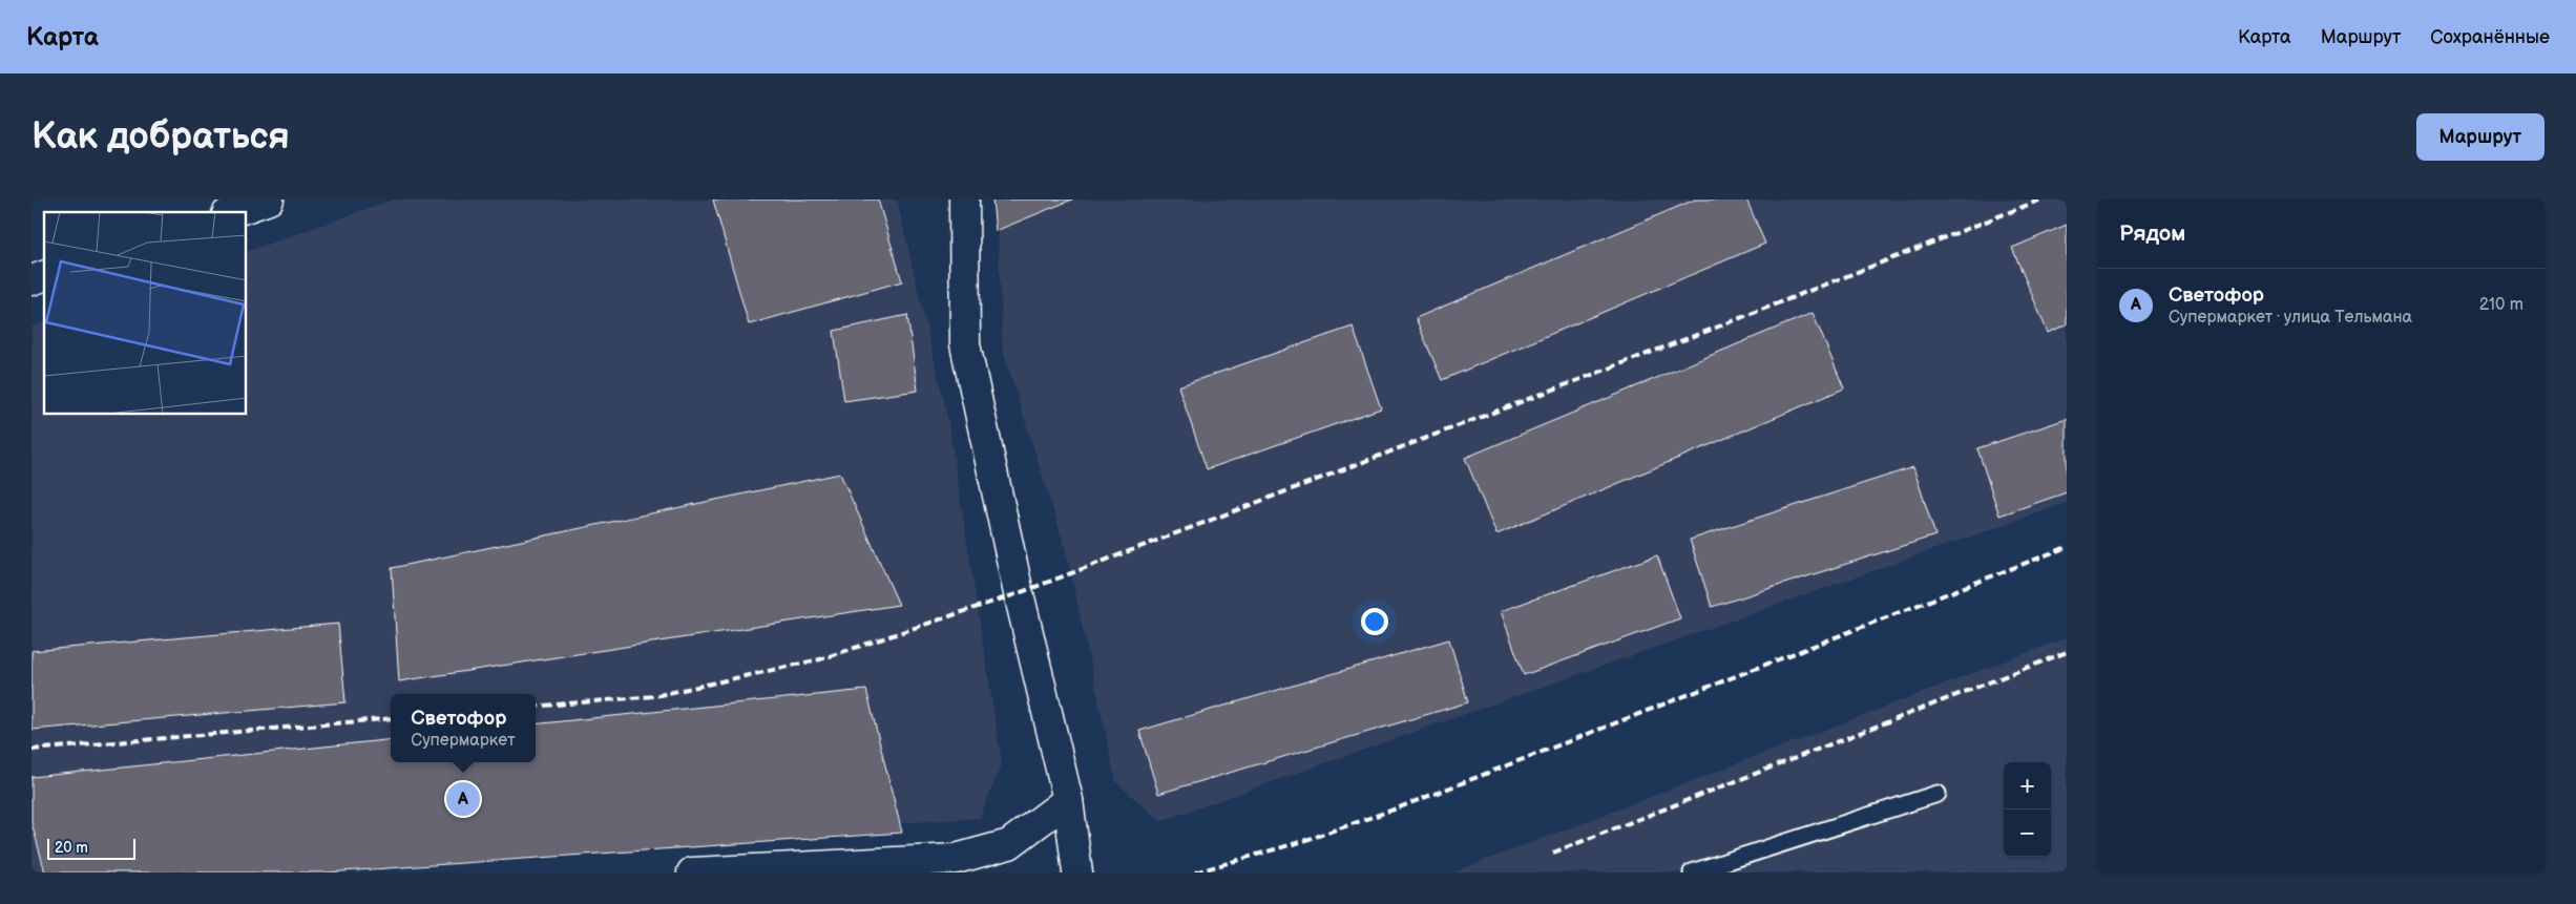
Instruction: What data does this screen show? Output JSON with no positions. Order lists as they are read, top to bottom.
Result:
{
  "scale_bar": "20 m",
  "page": {
    "header": "Карта",
    "nav": ["Карта", "Маршрут", "Сохранённые"],
    "buttons": "Маршрут",
    "title": "Как добраться",
    "heading": "Рядом",
    "list": [
      {
        "mark": "A",
        "name": "Светофор",
        "note": "Супермаркет · улица Тельмана",
        "value": "210 m"
      }
    ],
    "popup": ["Светофор", "Супермаркет"],
    "map_buttons": ["+", "−"],
    "pins": "A",
    "scale": "20 m"
  }
}
